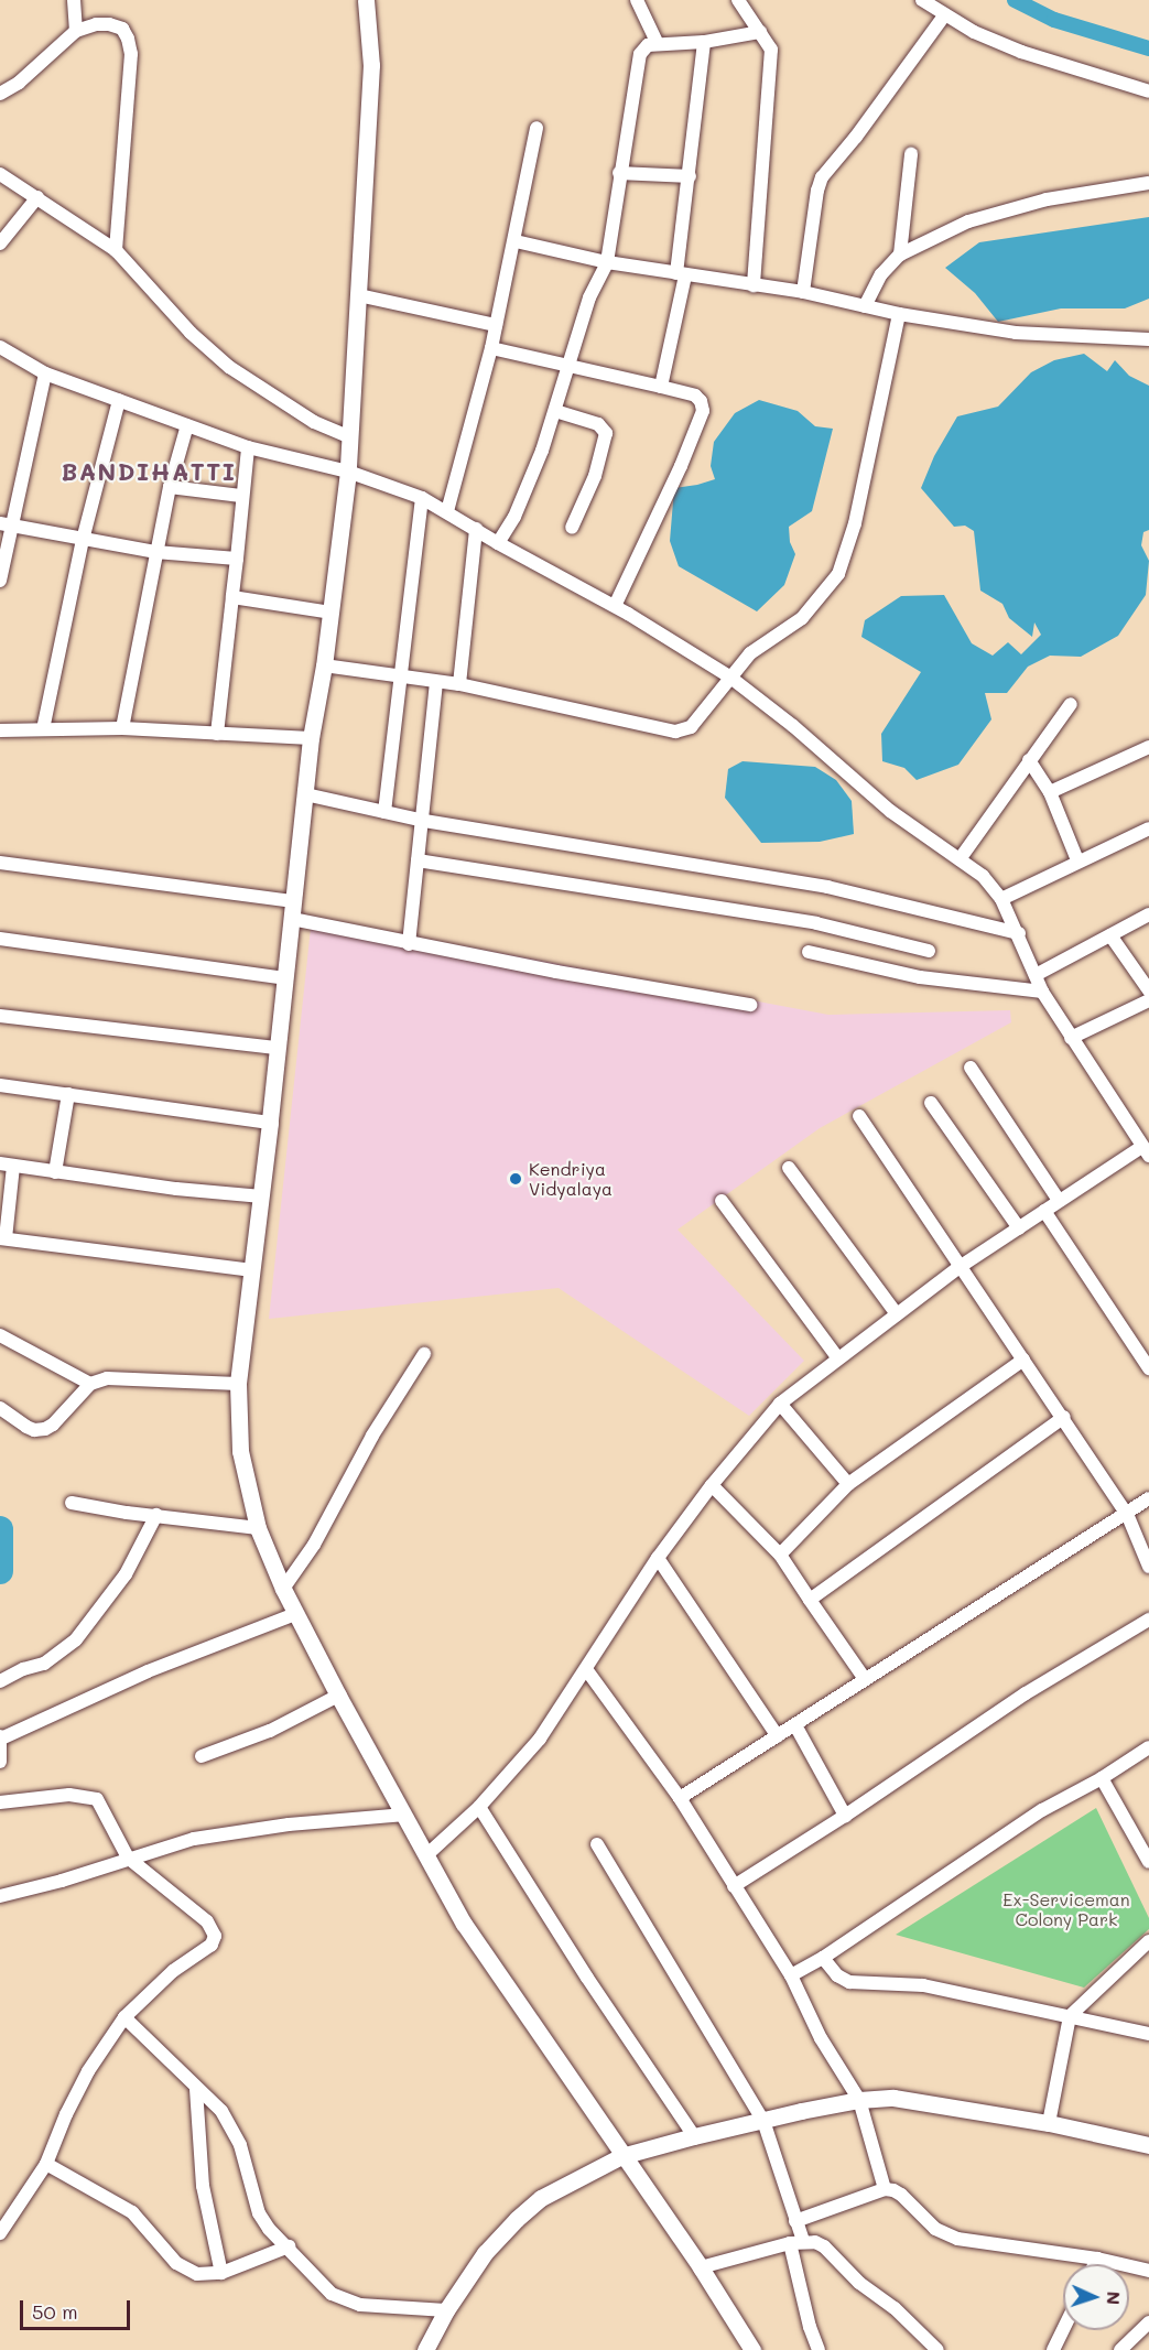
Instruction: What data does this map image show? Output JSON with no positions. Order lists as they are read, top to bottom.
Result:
{
  "districts": ["BANDIHATTI"],
  "parks": ["Ex-Serviceman Colony Park"],
  "places": ["Kendriya Vidyalaya"],
  "scale_bar": "50 m",
  "north": "right"
}
